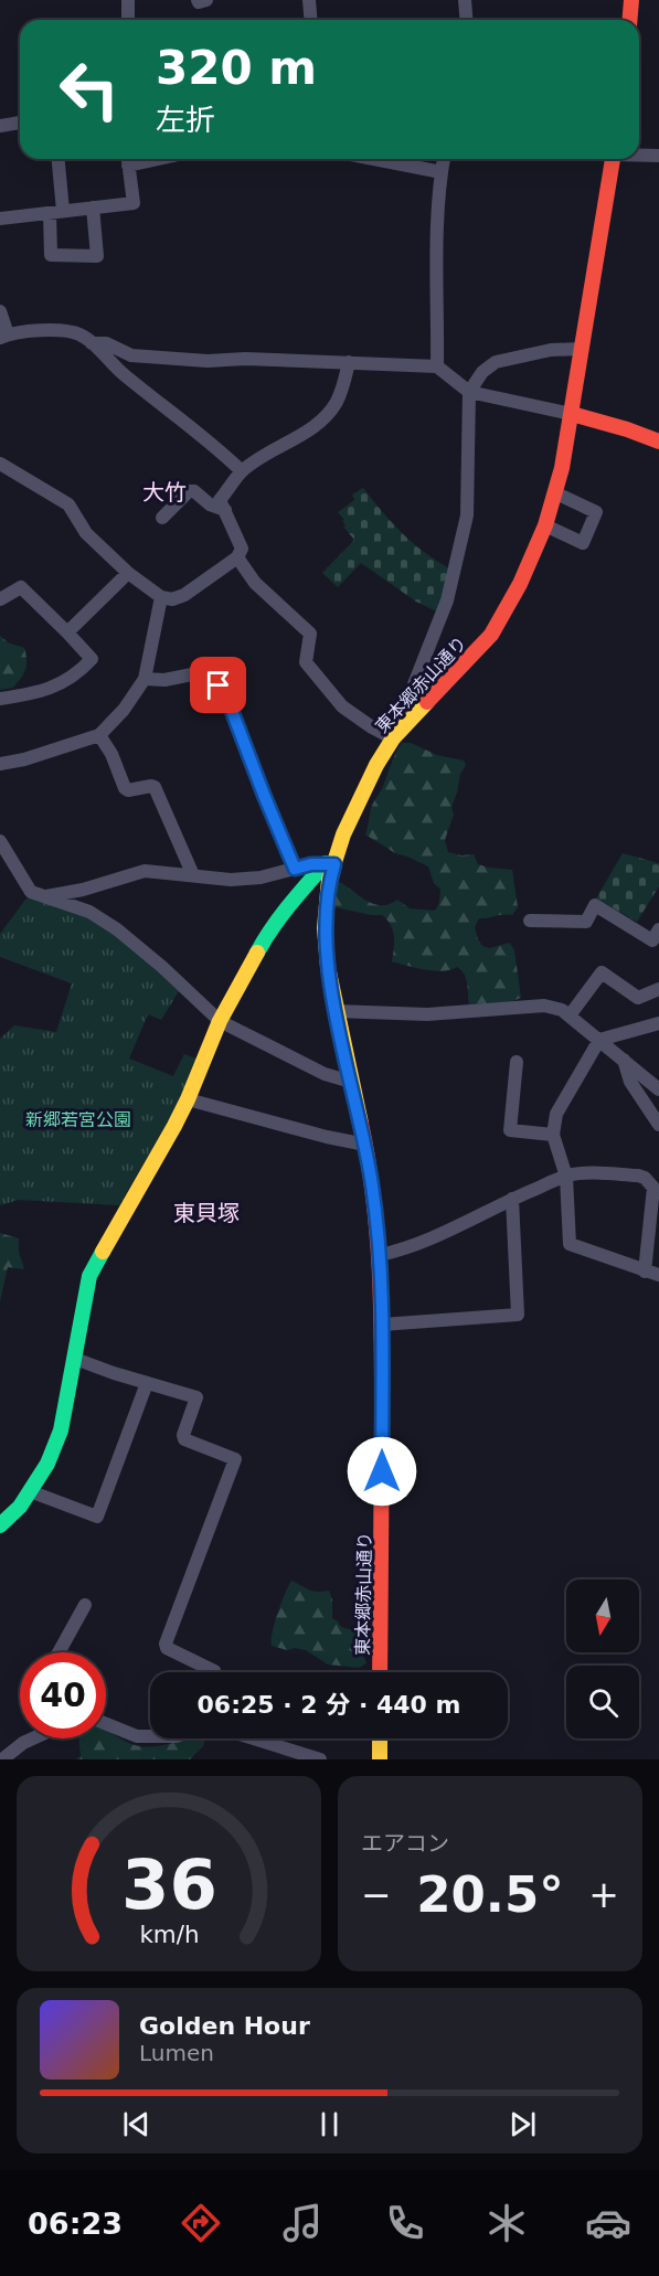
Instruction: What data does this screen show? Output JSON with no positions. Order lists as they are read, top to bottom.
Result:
{
  "streets": {
    "street": ["東本郷赤山通り"]
  },
  "districts": ["大竹", "東貝塚"],
  "parks": ["新郷若宮公園"],
  "north": "bottom",
  "page": {
    "turn": ["320 m", "左折"],
    "limit": "40",
    "trip": "06:25 · 2 分 · 440 m",
    "tile": "エアコン",
    "heat": ["−", "20.5°", "+"],
    "song": ["Golden Hour", "Lumen"],
    "tabs": "06:23",
    "gauge": ["36", "km/h"]
  }
}
